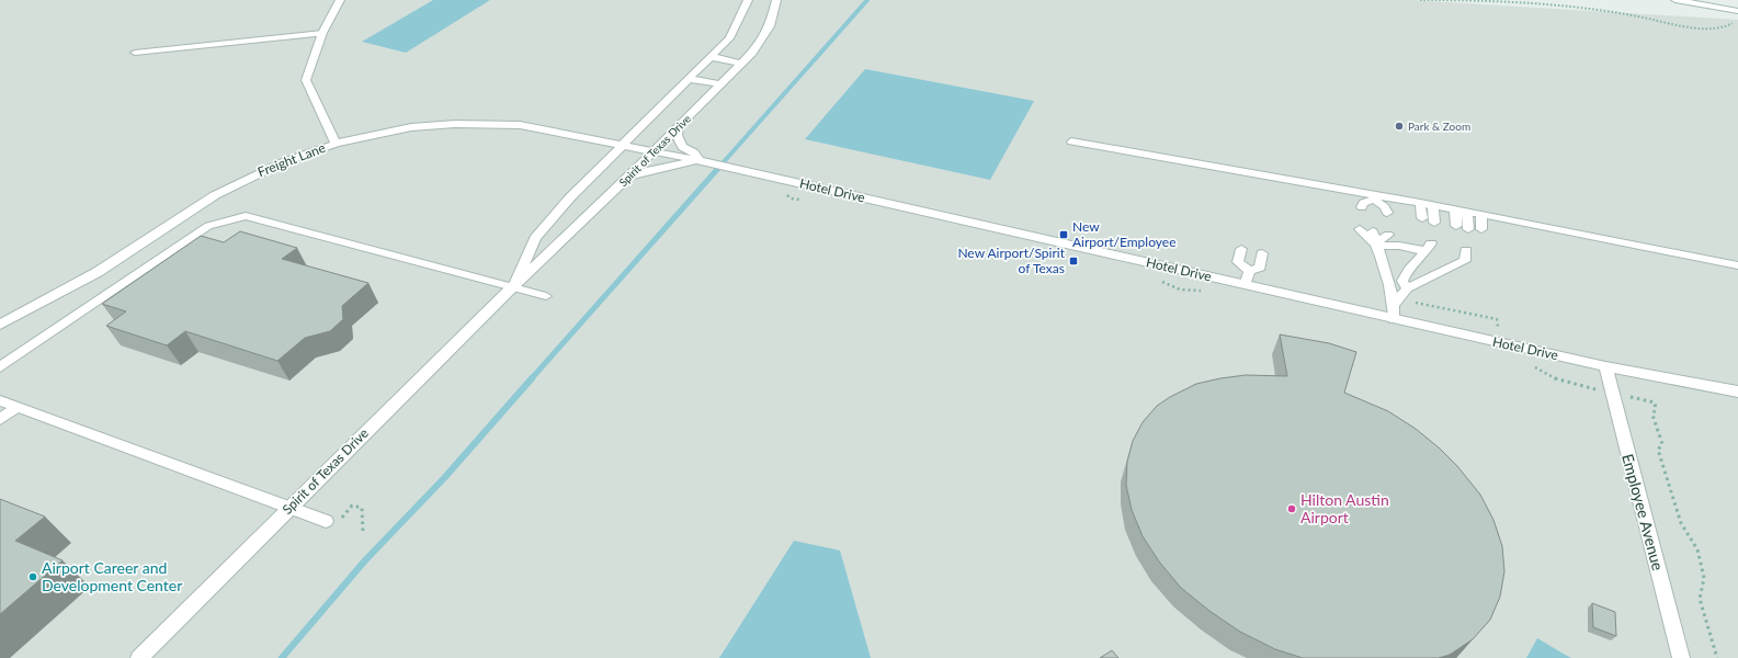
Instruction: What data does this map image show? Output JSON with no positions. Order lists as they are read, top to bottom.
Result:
{
  "streets": {
    "street": [
      "Spirit of Texas Drive",
      "Freight Lane",
      "Hotel Drive",
      "Employee Avenue"
    ]
  },
  "crossings": [
    ["Spirit of Texas Drive", "Freight Lane"],
    ["Spirit of Texas Drive", "Hotel Drive"],
    ["Freight Lane", "Hotel Drive"],
    ["Hotel Drive", "Employee Avenue"]
  ],
  "places": {
    "other": ["Park & Zoom", "Hilton Austin Airport", "Airport Career and Development Center"],
    "transit": ["New Airport/Employee", "New Airport/Spirit of Texas"]
  }
}
